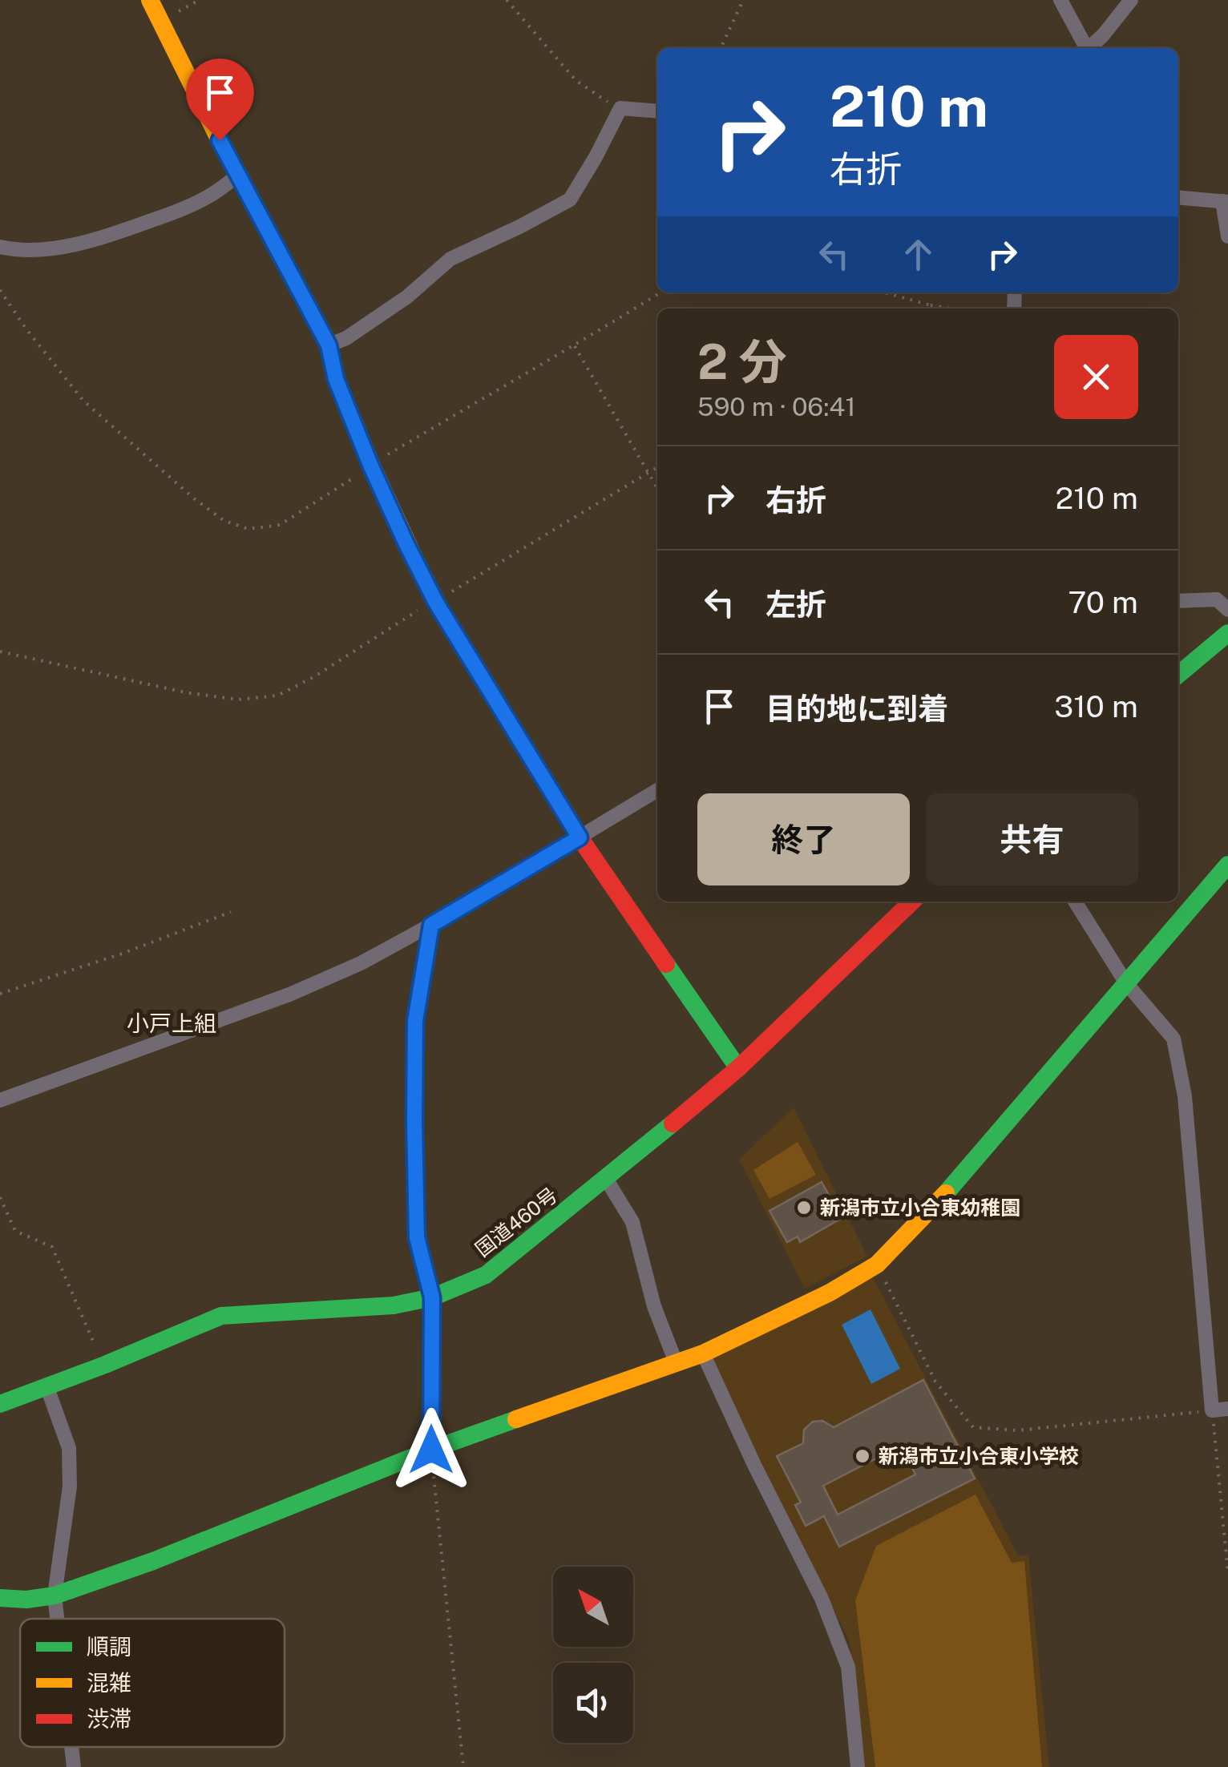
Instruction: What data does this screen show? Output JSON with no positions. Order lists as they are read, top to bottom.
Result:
{
  "streets": {
    "main road": ["国道460号"]
  },
  "districts": ["小戸上組"],
  "places": ["新潟市立小合東幼稚園", "新潟市立小合東小学校"],
  "legend": ["順調", "混雑", "渋滞"],
  "north": "top left",
  "page": {
    "turn": ["210 m", "右折"],
    "heading": ["2 分", "590 m · 06:41"],
    "list": [
      {
        "name": "右折",
        "value": "210 m"
      },
      {
        "name": "左折",
        "value": "70 m"
      },
      {
        "name": "目的地に到着",
        "value": "310 m"
      }
    ],
    "buttons": ["終了", "共有"]
  }
}
